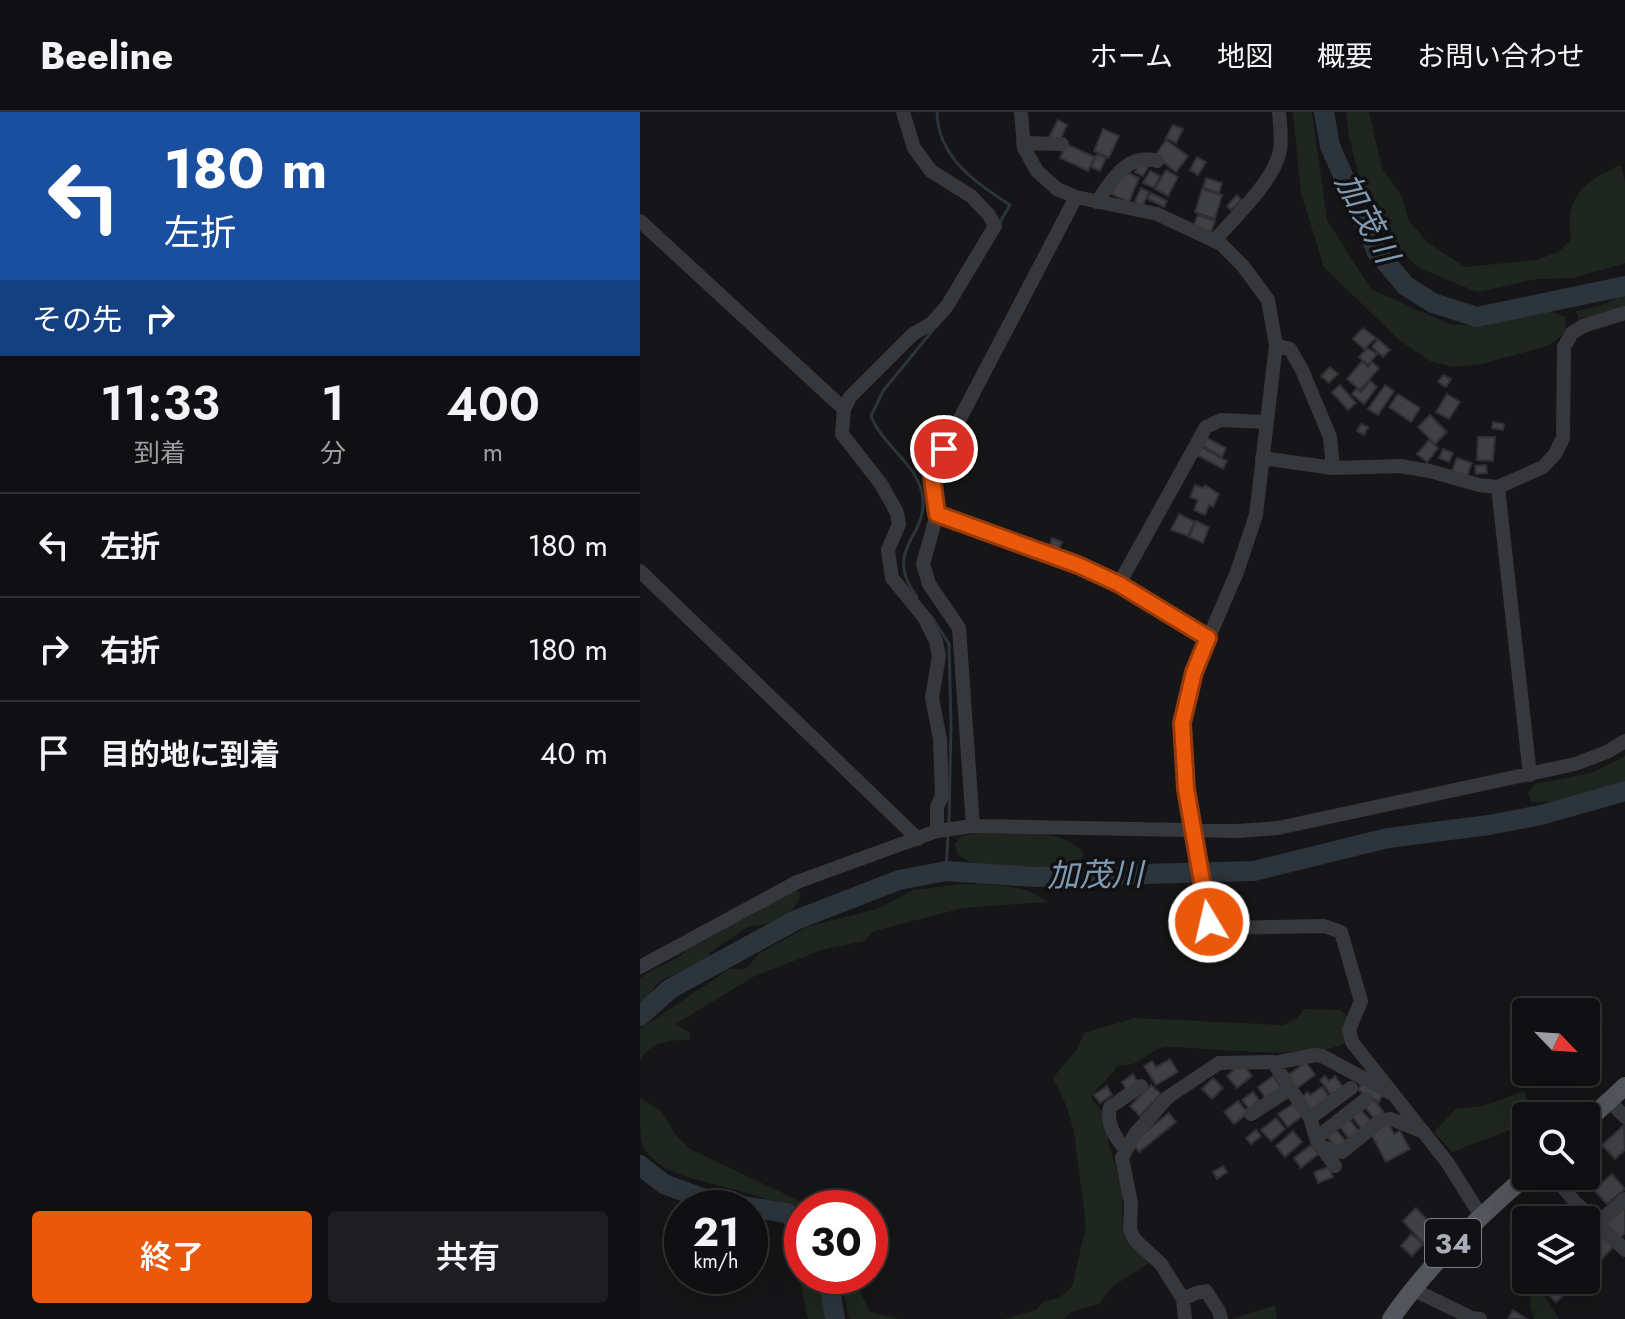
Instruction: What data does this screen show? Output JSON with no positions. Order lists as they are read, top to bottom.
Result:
{
  "streets": {
    "main road": ["34"]
  },
  "water": ["加茂川"],
  "north": "bottom right",
  "page": {
    "header": "Beeline",
    "nav": [
      "ホーム",
      "地図",
      "概要",
      "お問い合わせ"
    ],
    "turn": ["180 m", "左折"],
    "then": "その先",
    "eta": [
      "11:33",
      "到着",
      "1",
      "分",
      "400",
      "m"
    ],
    "list": [
      {
        "name": "左折",
        "value": "180 m"
      },
      {
        "name": "右折",
        "value": "180 m"
      },
      {
        "name": "目的地に到着",
        "value": "40 m"
      }
    ],
    "speed": "21 km/h",
    "limit": "30",
    "buttons": ["終了", "共有"]
  }
}
